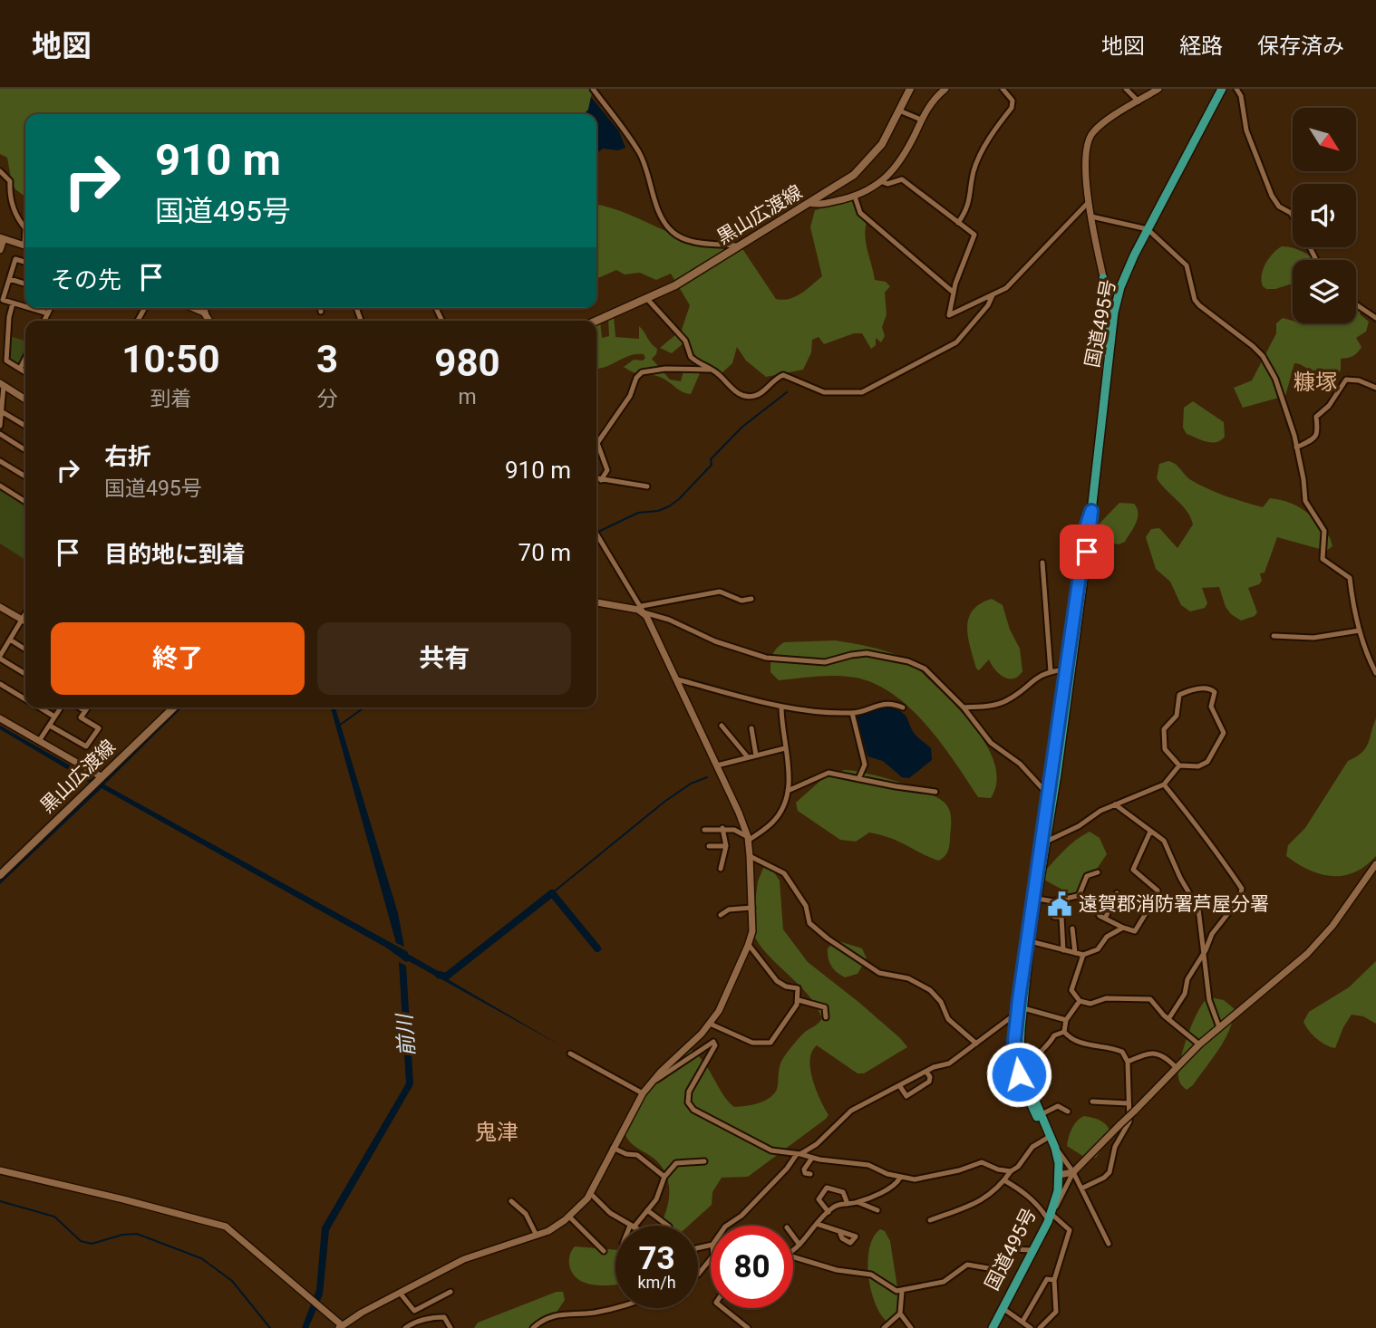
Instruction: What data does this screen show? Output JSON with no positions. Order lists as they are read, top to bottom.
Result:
{
  "streets": {
    "highway": ["国道495号"],
    "main road": ["黒山広渡線"]
  },
  "districts": ["糠塚", "鬼津"],
  "water": ["前川"],
  "places": {
    "public building": ["遠賀郡消防署芦屋分署"]
  },
  "north": "bottom right",
  "page": {
    "header": "地図",
    "nav": ["地図", "経路", "保存済み"],
    "turn": ["910 m", "国道495号"],
    "then": "その先",
    "eta": [
      "10:50",
      "到着",
      "3",
      "分",
      "980",
      "m"
    ],
    "list": [
      {
        "name": "右折",
        "note": "国道495号",
        "value": "910 m"
      },
      {
        "name": "目的地に到着",
        "value": "70 m"
      }
    ],
    "buttons": ["終了", "共有"],
    "speed": "73 km/h",
    "limit": "80"
  }
}
